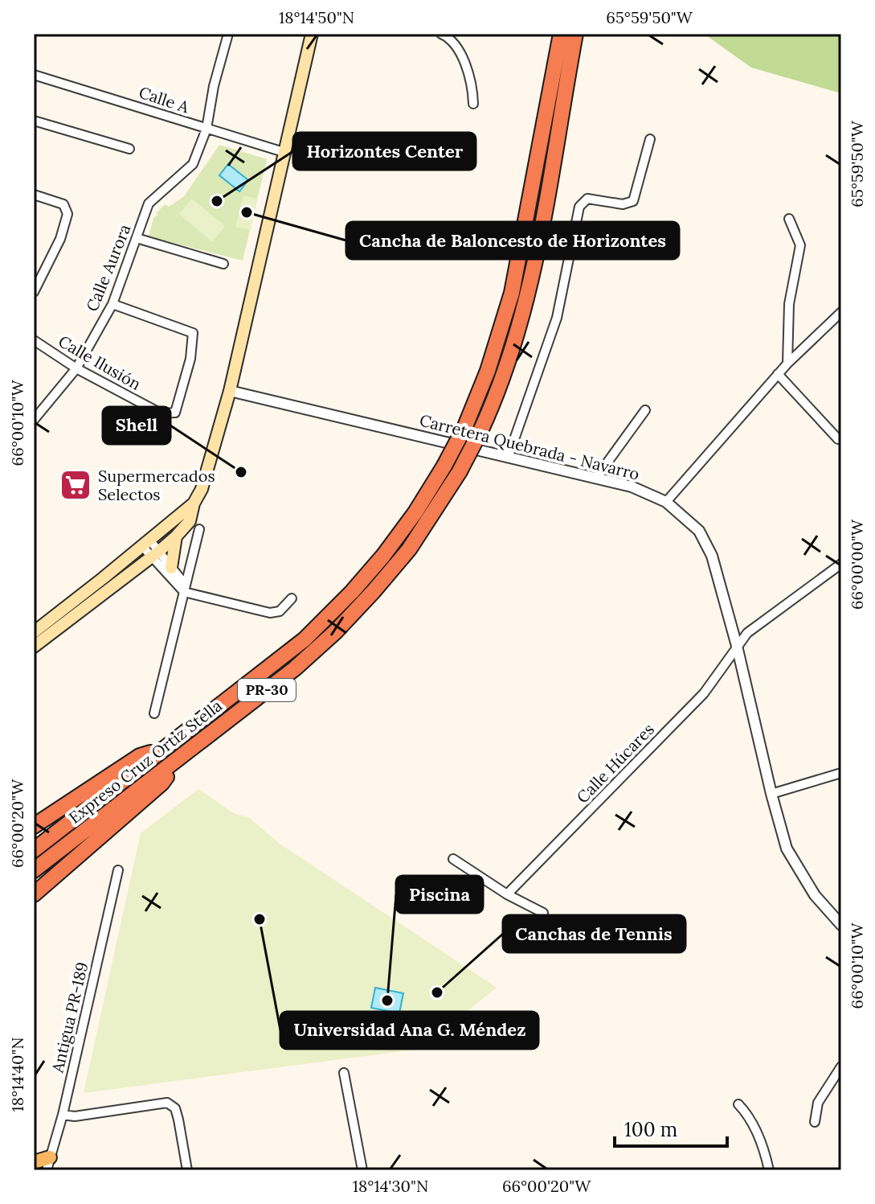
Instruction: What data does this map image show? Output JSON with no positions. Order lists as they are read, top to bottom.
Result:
{
  "streets": {
    "highway": ["PR-30", "Expreso Cruz Ortiz Stella"],
    "street": [
      "Calle A",
      "Calle Aurora",
      "Calle Ilusión",
      "Carretera Quebrada - Navarro",
      "Calle Húcares",
      "Antigua PR-189"
    ]
  },
  "crossings": [
    ["Calle A", "Calle Aurora"],
    ["Calle Aurora", "Calle Ilusión"],
    ["Carretera Quebrada - Navarro", "Calle Húcares"]
  ],
  "places": {
    "other": [
      "Horizontes Center",
      "Cancha de Baloncesto de Horizontes",
      "Shell",
      "Universidad Ana G. Méndez",
      "Canchas de Tennis",
      "Piscina"
    ],
    "supermarket": ["Supermercados Selectos"]
  },
  "scale_bar": "100 m",
  "coordinates": [
    "18°14'50\"N",
    "65°59'50\"W",
    "66°00'10\"W",
    "66°00'00\"W",
    "66°00'20\"W",
    "18°14'40\"N",
    "18°14'30\"N"
  ]
}
